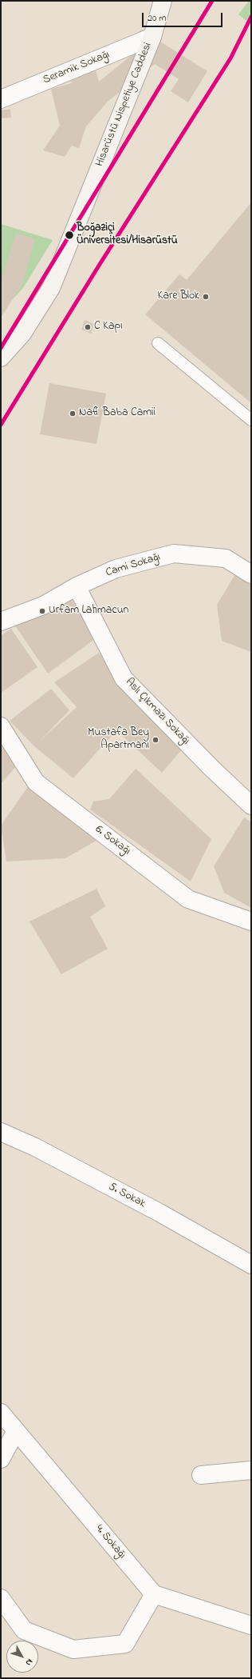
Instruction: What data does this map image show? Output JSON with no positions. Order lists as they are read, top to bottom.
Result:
{
  "streets": {
    "main road": ["Hisarüstü Nispetiye Caddesi"],
    "street": [
      "Seramik Sokağı",
      "Cami Sokağı",
      "Aslı Çıkmazı Sokağı",
      "6. Sokağı",
      "5. Sokak",
      "4. Sokağı"
    ]
  },
  "crossings": [
    ["Seramik Sokağı", "Hisarüstü Nispetiye Caddesi"],
    ["Cami Sokağı", "Aslı Çıkmazı Sokağı"]
  ],
  "places": [
    "Boğaziçi Üniversitesi/Hisarüstü",
    "Kare Blok",
    "C Kapı",
    "Nafi Baba Camii",
    "Urfam Lahmacun",
    "Mustafa Bey Apartmanı"
  ],
  "scale_bar": "20 m",
  "north": "bottom right"
}
